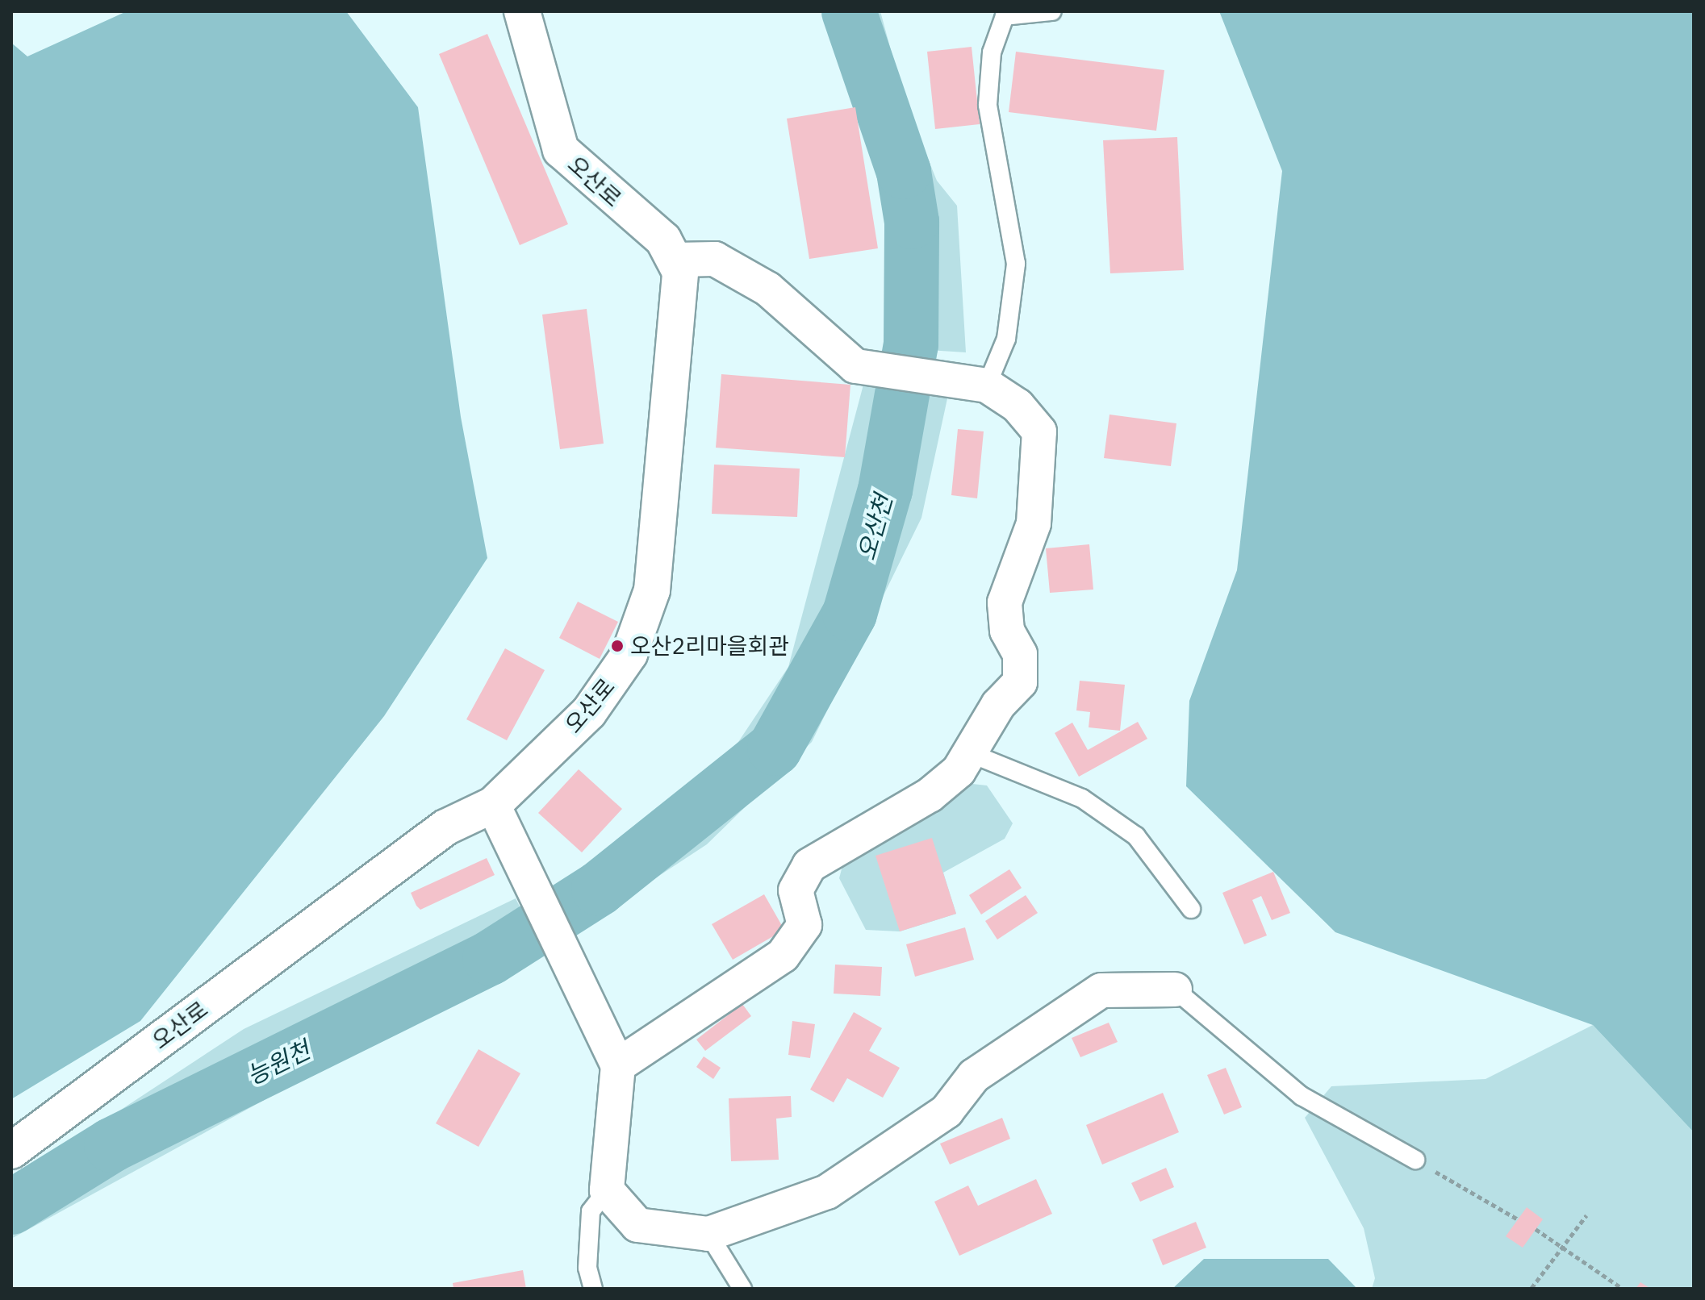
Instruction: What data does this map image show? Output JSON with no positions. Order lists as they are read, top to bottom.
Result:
{
  "streets": {
    "street": ["오산로"]
  },
  "water": ["오산천", "능원천"],
  "places": ["오산2리마을회관"]
}
